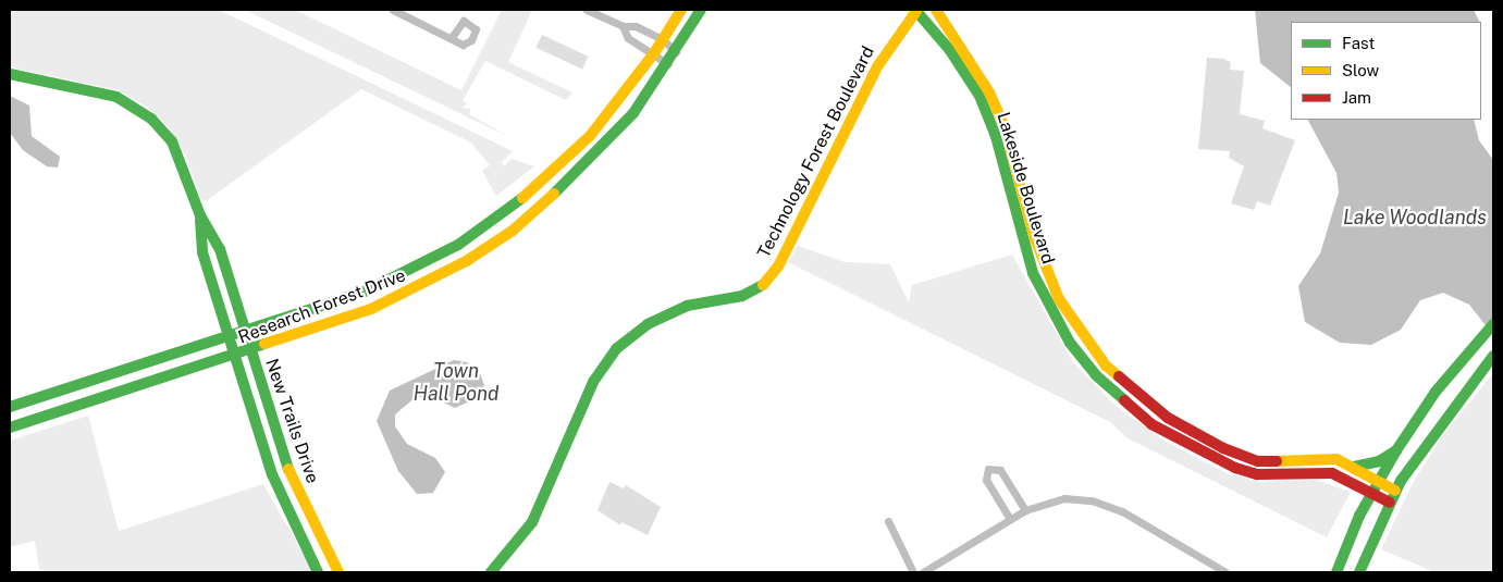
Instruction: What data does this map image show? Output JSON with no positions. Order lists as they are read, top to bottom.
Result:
{
  "streets": {
    "street": [
      "Technology Forest Boulevard",
      "Lakeside Boulevard",
      "Research Forest Drive",
      "New Trails Drive"
    ]
  },
  "crossings": [
    ["Technology Forest Boulevard", "Lakeside Boulevard"],
    ["Research Forest Drive", "New Trails Drive"]
  ],
  "water": ["Lake Woodlands", "Town Hall Pond"],
  "legend": ["Fast", "Slow", "Jam"]
}
